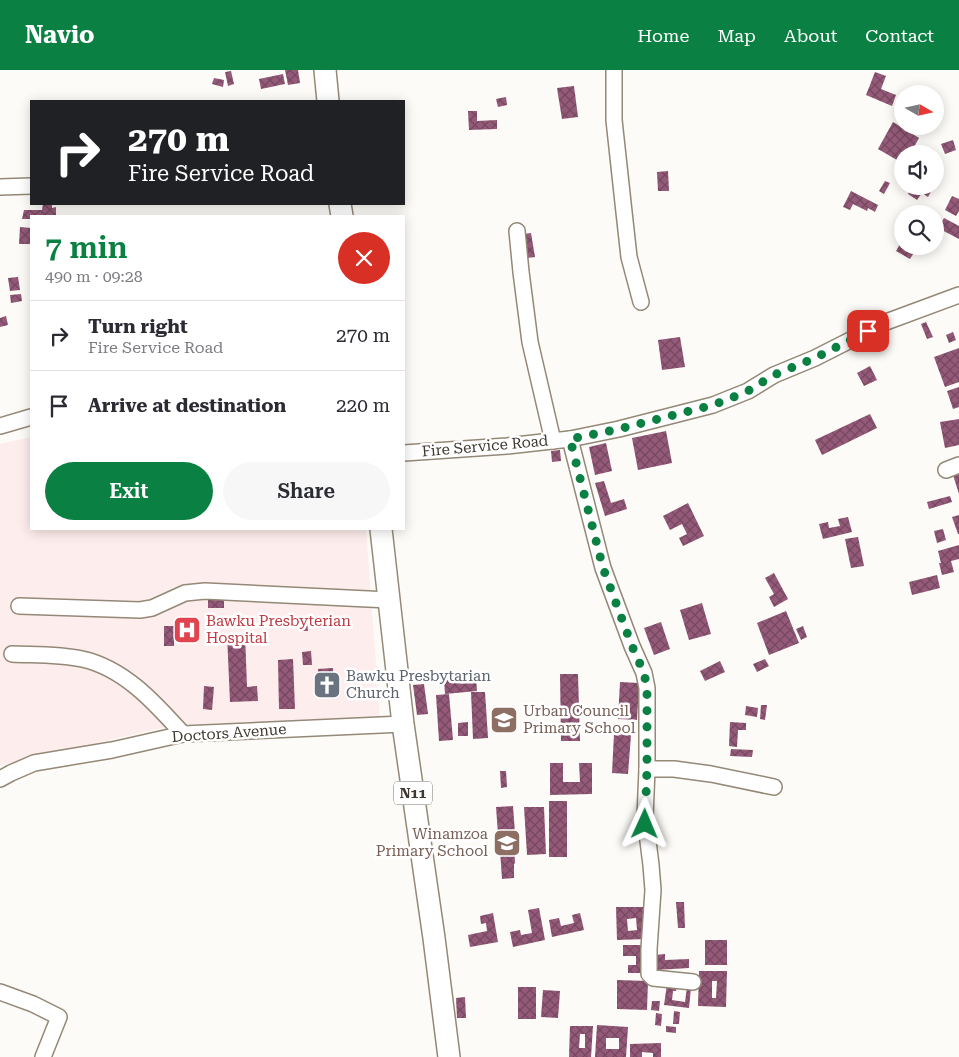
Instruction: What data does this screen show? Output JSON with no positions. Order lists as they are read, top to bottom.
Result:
{
  "streets": {
    "highway": ["N11"],
    "street": ["Fire Service Road", "Doctors Avenue"]
  },
  "crossings": [
    ["Doctors Avenue", "N11"]
  ],
  "places": {
    "hospital": ["Bawku Presbyterian Hospital"],
    "church": ["Bawku Presbytarian Church"],
    "school or university": ["Urban Council Primary School", "Winamzoa Primary School"]
  },
  "north": "right",
  "page": {
    "header": "Navio",
    "nav": [
      "Home",
      "Map",
      "About",
      "Contact"
    ],
    "turn": ["270 m", "Fire Service Road"],
    "heading": ["7 min", "490 m · 09:28"],
    "list": [
      {
        "name": "Turn right",
        "note": "Fire Service Road",
        "value": "270 m"
      },
      {
        "name": "Arrive at destination",
        "value": "220 m"
      }
    ],
    "buttons": ["Exit", "Share"]
  }
}
